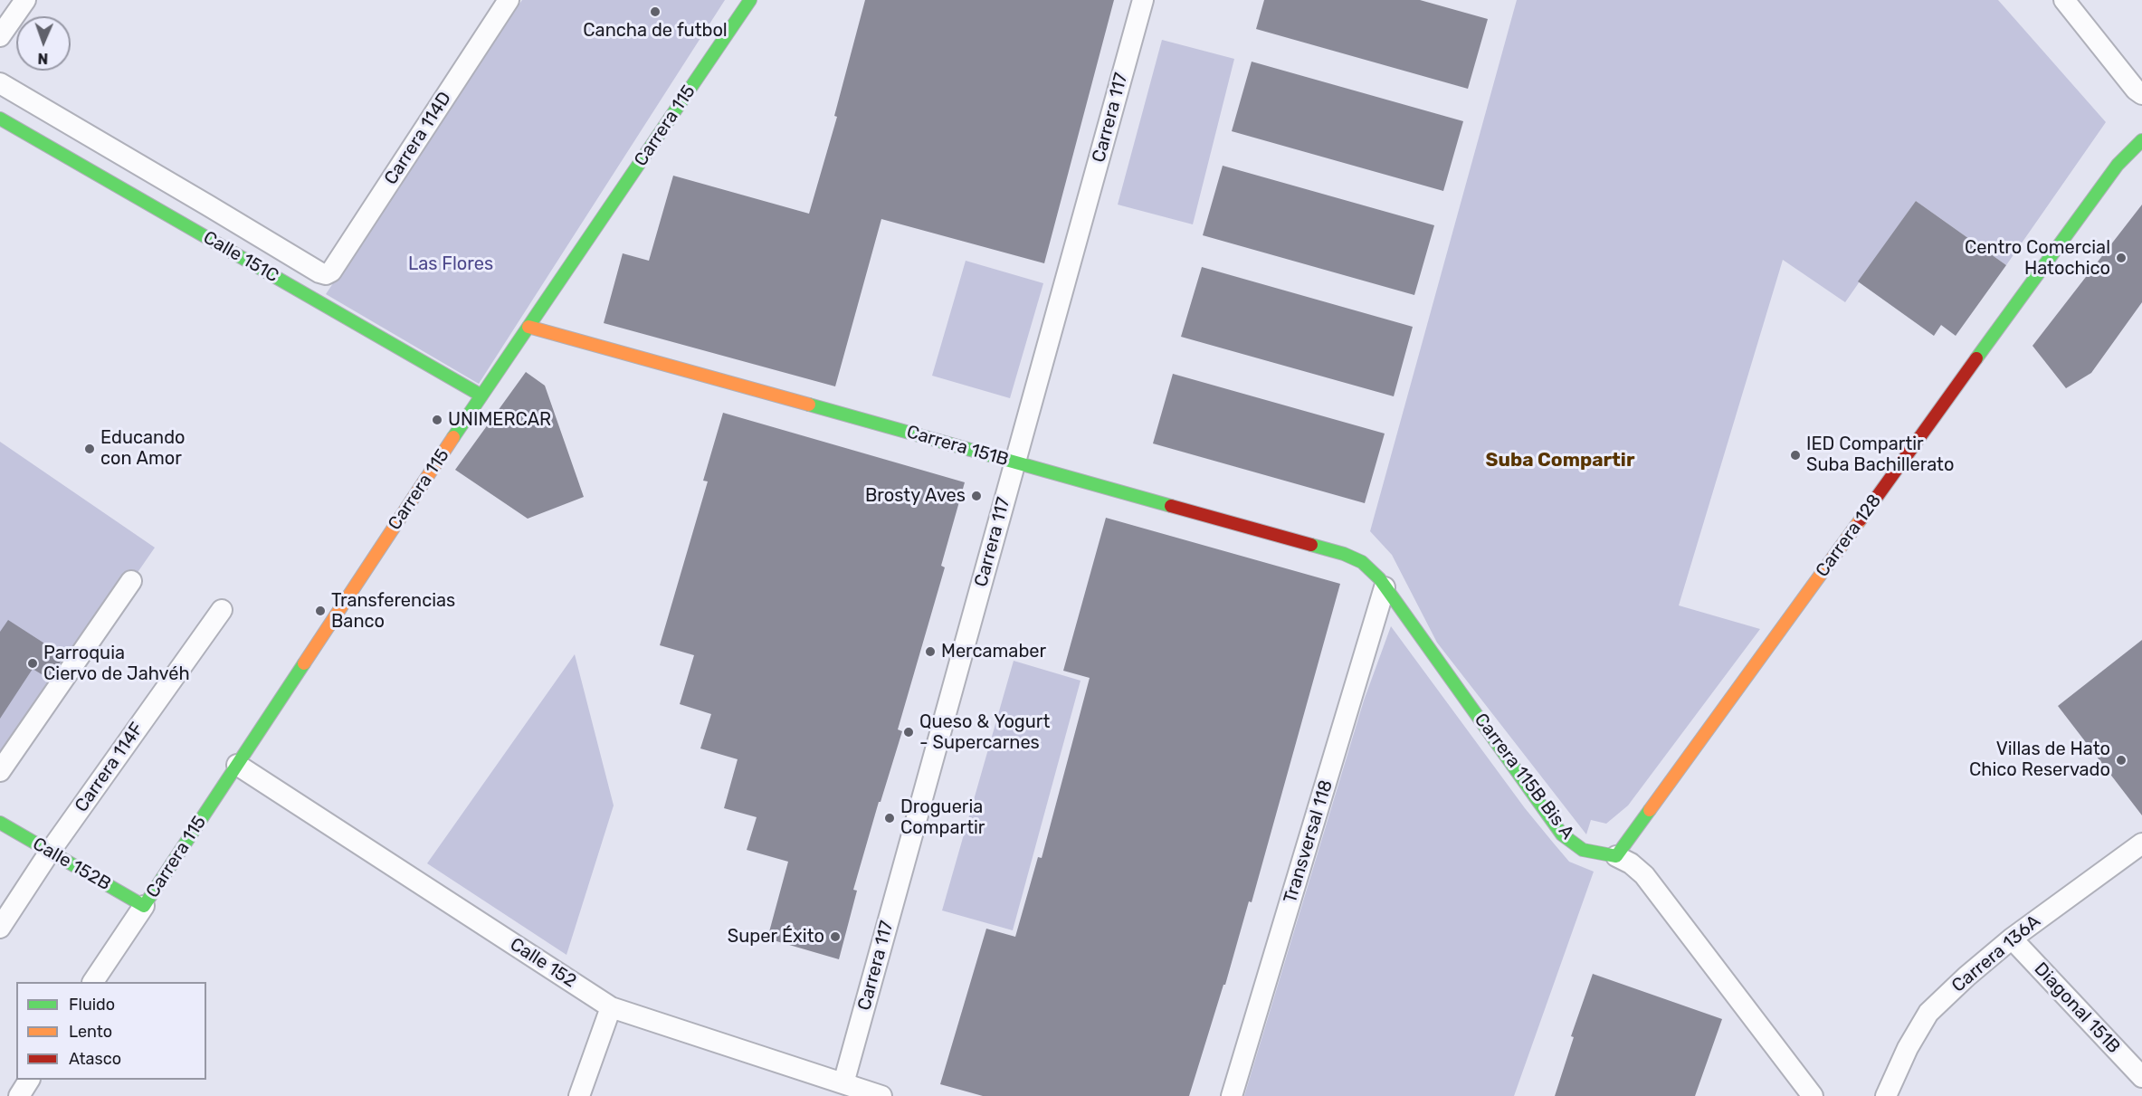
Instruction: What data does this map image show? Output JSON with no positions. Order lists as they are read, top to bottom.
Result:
{
  "streets": {
    "street": [
      "Carrera 117",
      "Carrera 115",
      "Carrera 114D",
      "Calle 151C",
      "Carrera 151B",
      "Carrera 128",
      "Carrera 114F",
      "Carrera 115B Bis A",
      "Transversal 118",
      "Calle 152B",
      "Carrera 136A",
      "Calle 152",
      "Diagonal 151B"
    ]
  },
  "crossings": [
    ["Carrera 117", "Carrera 151B"],
    ["Carrera 117", "Calle 152"],
    ["Carrera 115", "Calle 151C"],
    ["Carrera 115", "Carrera 151B"],
    ["Carrera 115", "Calle 152B"],
    ["Carrera 115", "Calle 152"],
    ["Carrera 114D", "Calle 151C"],
    ["Carrera 151B", "Carrera 115B Bis A"],
    ["Carrera 151B", "Transversal 118"],
    ["Carrera 128", "Carrera 115B Bis A"],
    ["Carrera 114F", "Calle 152B"],
    ["Carrera 115B Bis A", "Transversal 118"],
    ["Carrera 136A", "Diagonal 151B"]
  ],
  "districts": ["Suba Compartir"],
  "parks": ["Las Flores"],
  "places": [
    "Cancha de futbol",
    "Centro Comercial Hatochico",
    "UNIMERCAR",
    "Educando con Amor",
    "IED Compartir Suba Bachillerato",
    "Brosty Aves",
    "Transferencias Banco",
    "Mercamaber",
    "Parroquia Ciervo de Jahvéh",
    "Queso & Yogurt - Supercarnes",
    "Villas de Hato Chico Reservado",
    "Drogueria Compartir",
    "Super Éxito"
  ],
  "legend": ["Fluido", "Lento", "Atasco"],
  "north": "bottom"
}
